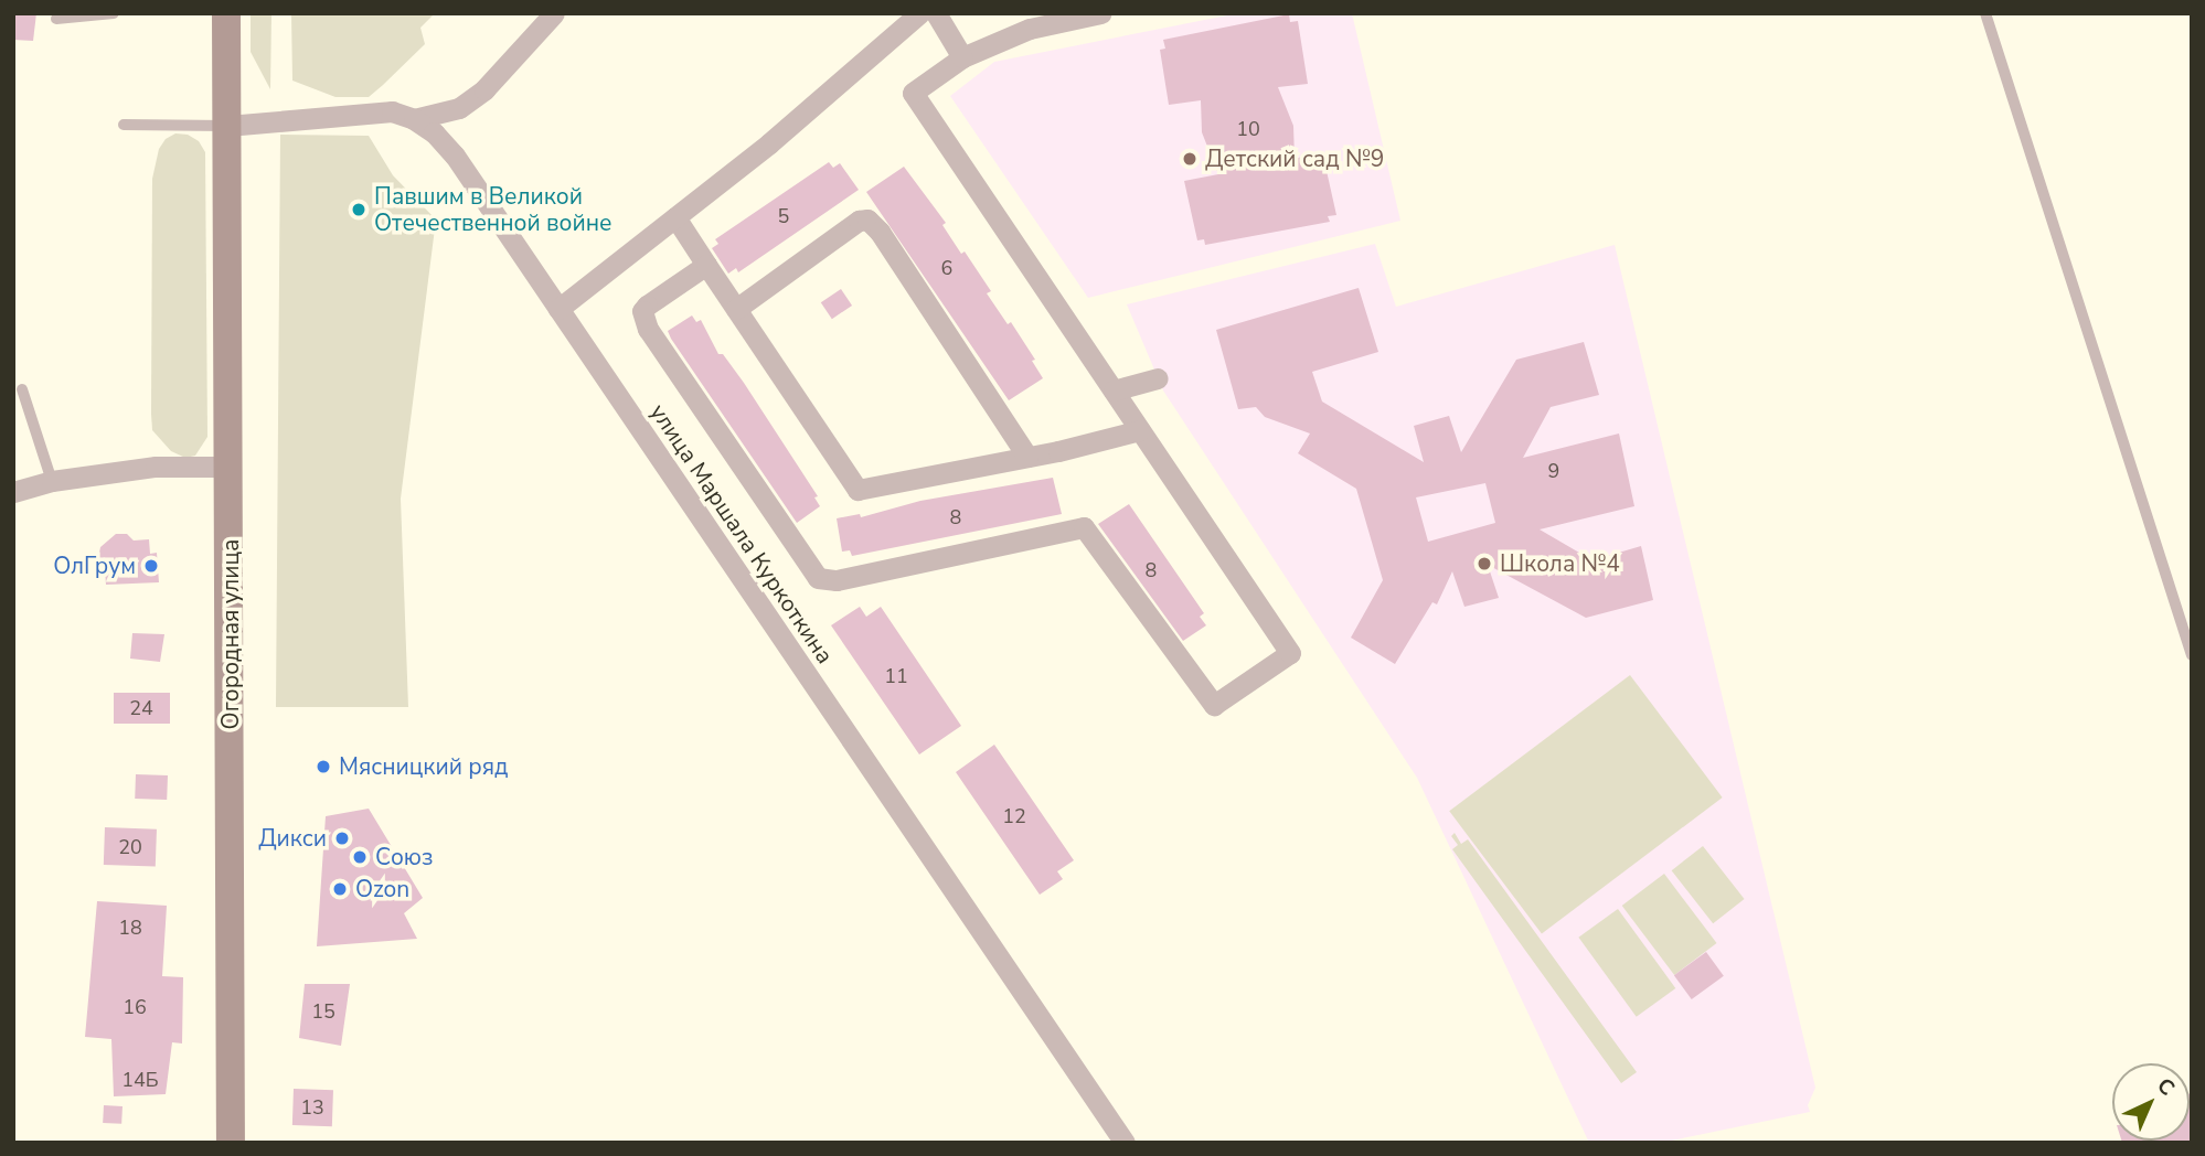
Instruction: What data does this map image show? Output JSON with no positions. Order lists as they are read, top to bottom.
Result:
{
  "streets": {
    "main road": ["Огородная улица"],
    "street": ["улица Маршала Куркоткина"]
  },
  "crossings": [
    ["улица Маршала Куркоткина", "Огородная улица"]
  ],
  "places": [
    "Детский сад №9",
    "Павшим в Великой Отечественной войне",
    "Школа №4",
    "ОлГрум",
    "Мясницкий ряд",
    "Дикси",
    "Союз",
    "Ozon"
  ],
  "house_numbers": [
    "10",
    "5",
    "6",
    "9",
    "8",
    "8",
    "11",
    "24",
    "12",
    "20",
    "18",
    "16",
    "15",
    "14Б",
    "13"
  ],
  "north": "top right"
}
